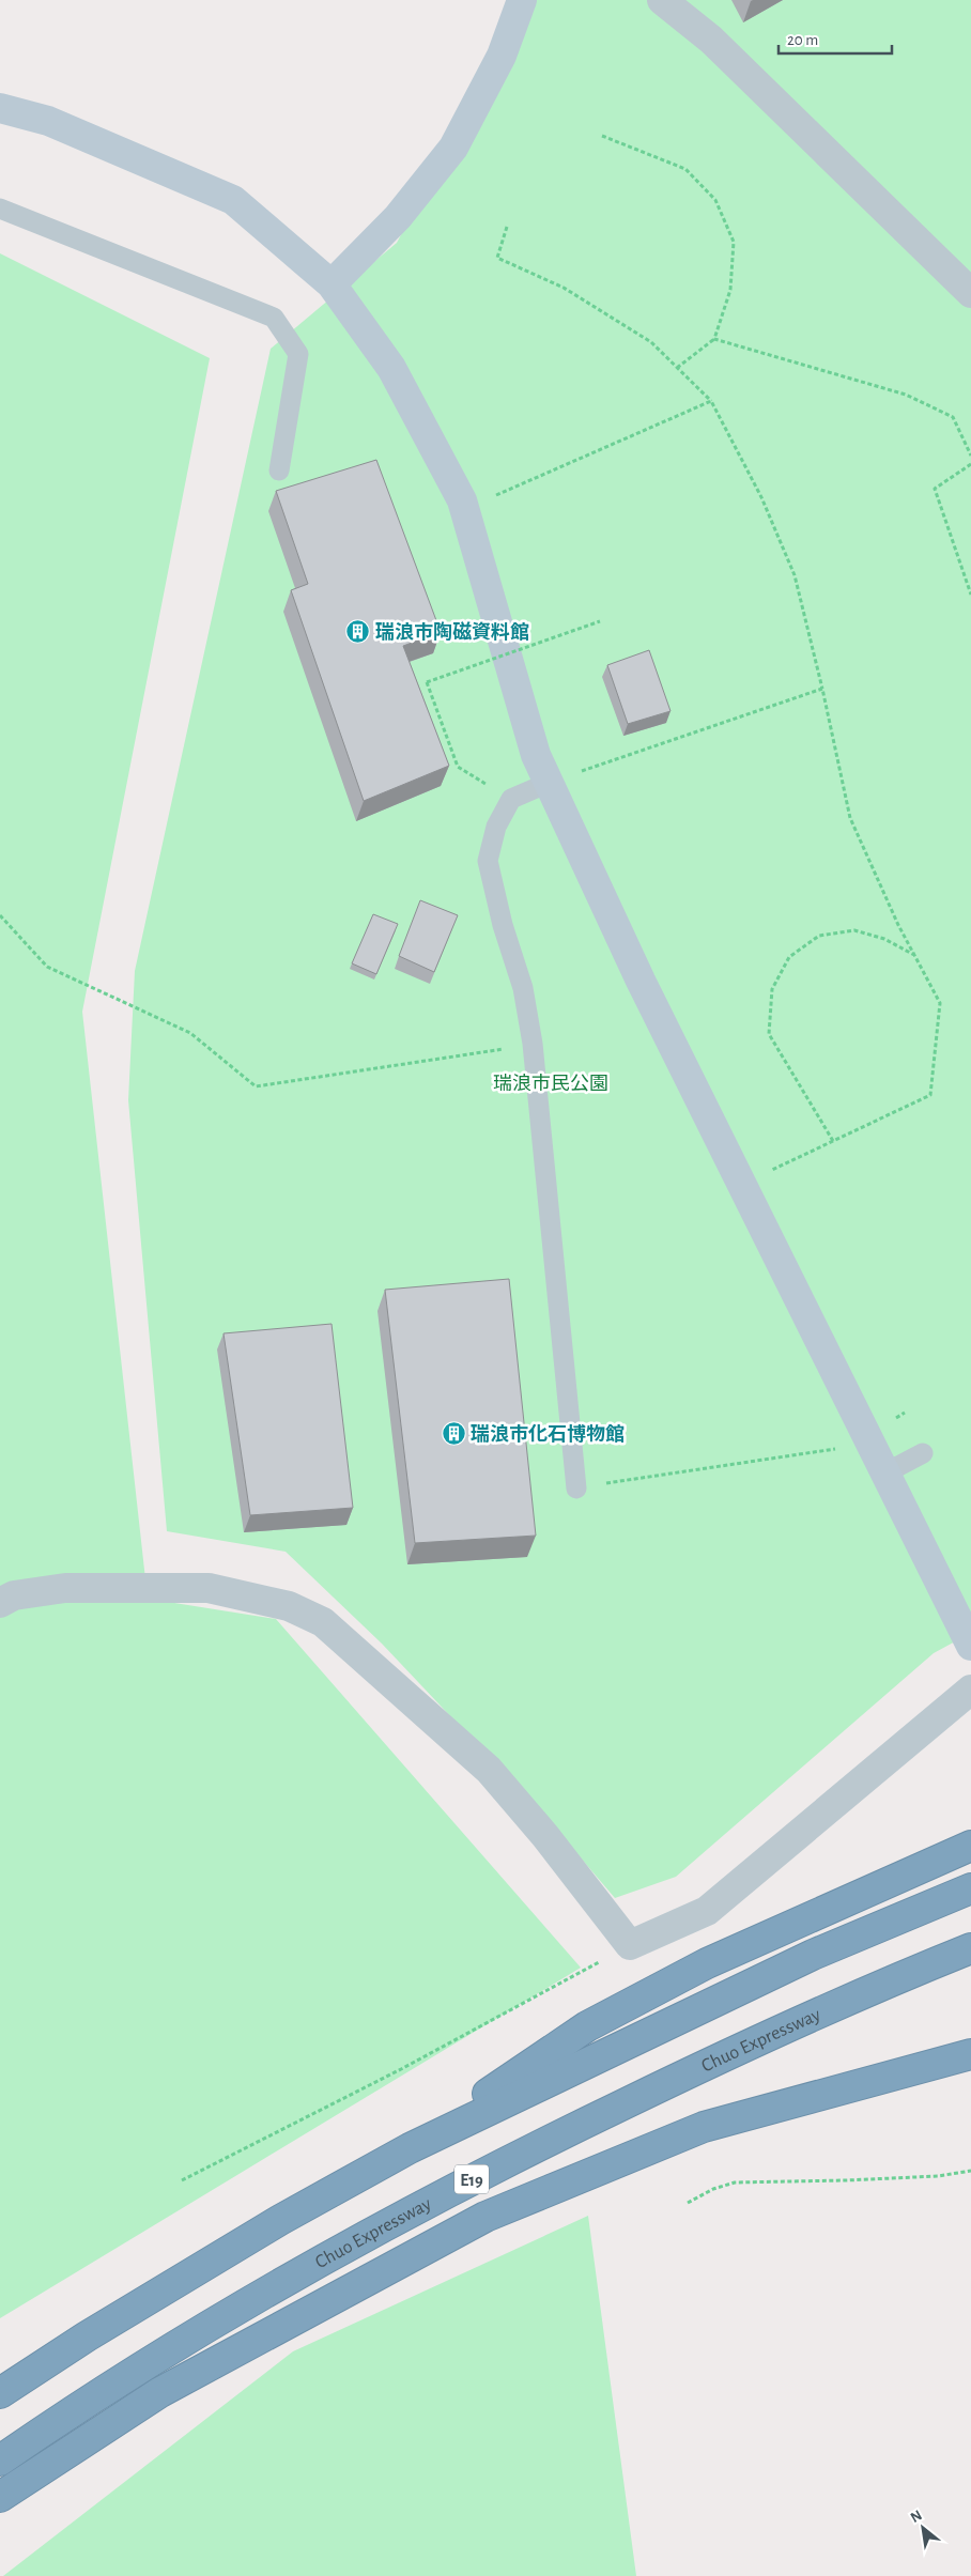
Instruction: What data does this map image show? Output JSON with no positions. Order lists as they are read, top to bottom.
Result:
{
  "streets": {
    "highway": ["Chuo Expressway", "E19"]
  },
  "parks": ["瑞浪市民公園"],
  "places": {
    "building": ["瑞浪市陶磁資料館", "瑞浪市化石博物館"]
  },
  "scale_bar": "20 m",
  "north": "top left"
}
